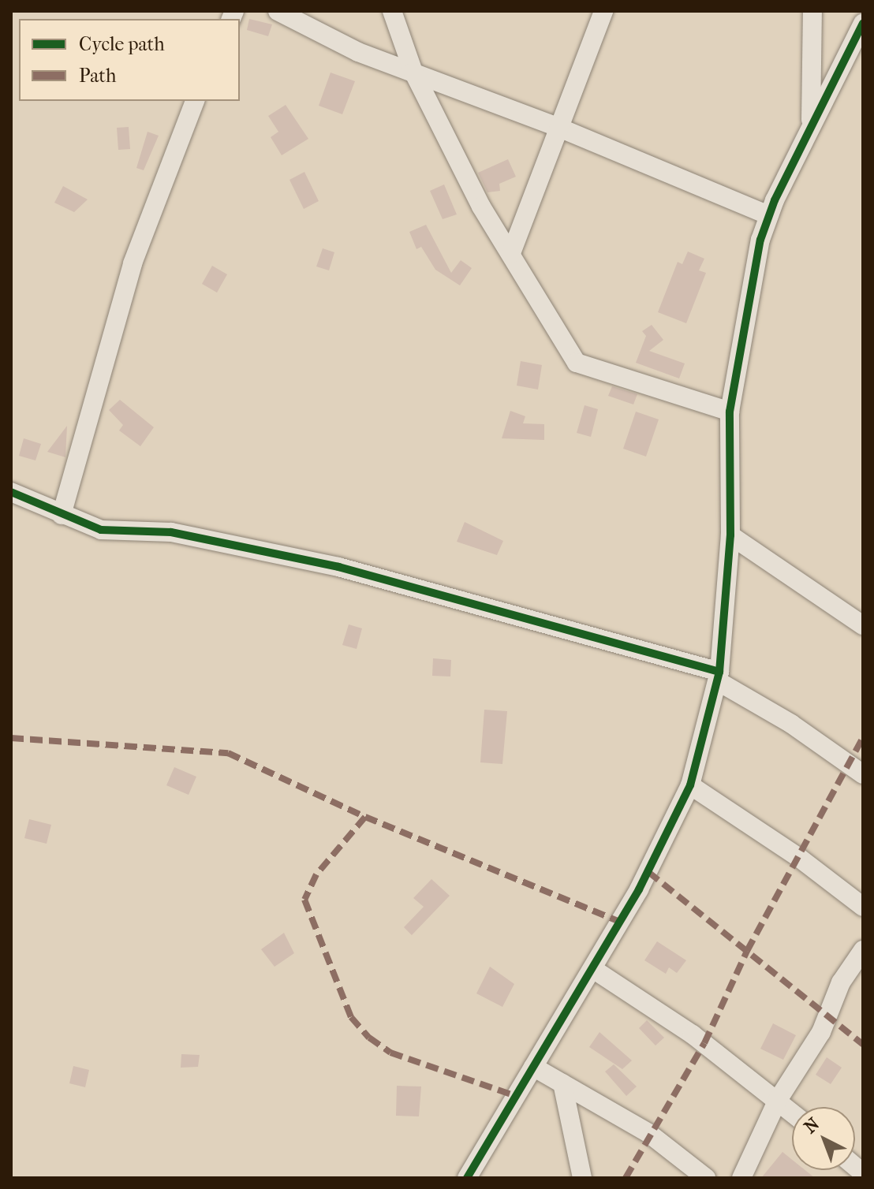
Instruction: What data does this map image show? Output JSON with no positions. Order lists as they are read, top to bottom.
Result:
{
  "legend": ["Cycle path", "Path"],
  "north": "top left"
}
